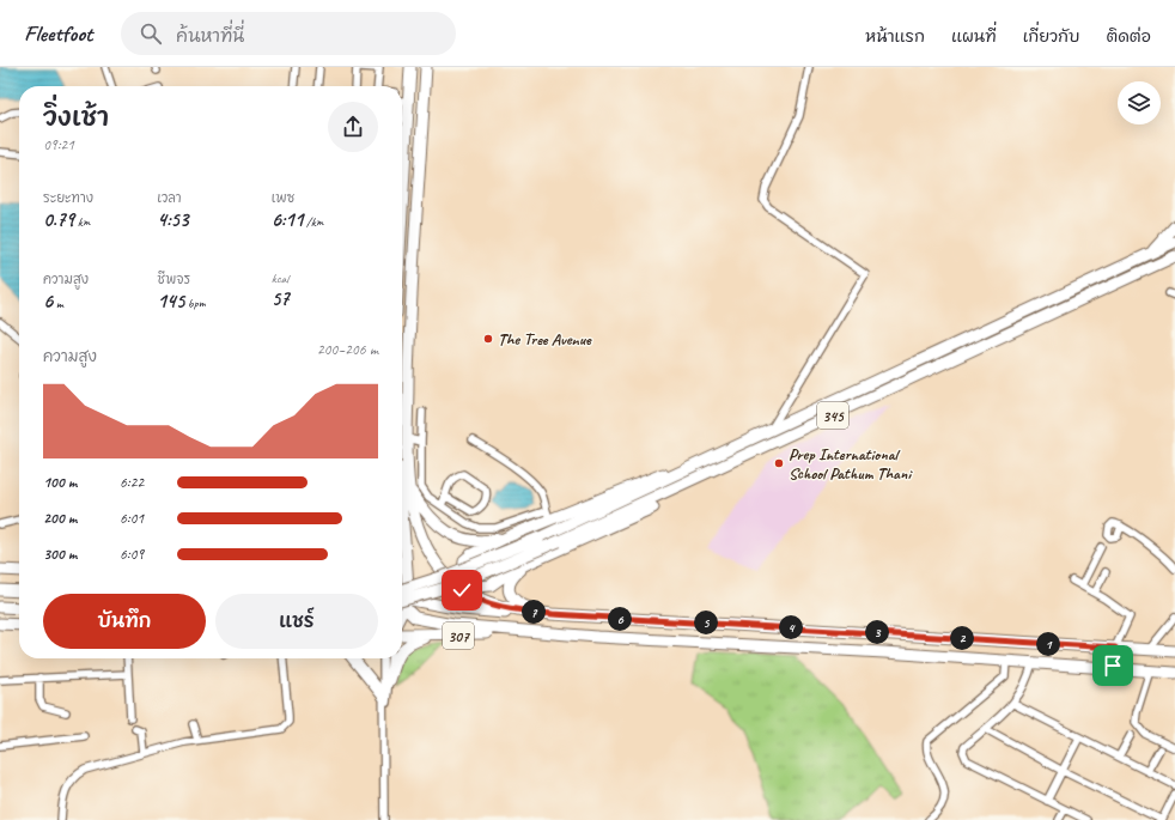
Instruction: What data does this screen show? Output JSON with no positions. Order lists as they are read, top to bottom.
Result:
{
  "streets": {
    "main road": ["345", "307"]
  },
  "places": ["The Tree Avenue", "Prep International School Pathum Thani"],
  "page": {
    "header": "Fleetfoot",
    "search": "ค้นหาที่นี่",
    "nav": [
      "หน้าแรก",
      "แผนที่",
      "เกี่ยวกับ",
      "ติดต่อ"
    ],
    "heading": ["วิ่งเช้า", "09:21"],
    "stats": [
      ["ระยะทาง", "0.79 km"],
      ["เวลา", "4:53"],
      ["เพซ", "6:11 /km"],
      ["ความสูง", "6 m"],
      ["ชีพจร", "145 bpm"],
      ["kcal", "57"]
    ],
    "chart": ["ความสูง", "200–206 m"],
    "list": [
      {
        "name": "100 m",
        "note": "6:22"
      },
      {
        "name": "200 m",
        "note": "6:01"
      },
      {
        "name": "300 m",
        "note": "6:09"
      }
    ],
    "buttons": ["บันทึก", "แชร์"],
    "pins": [
      "7",
      "6",
      "5",
      "4",
      "3",
      "2",
      "1"
    ]
  }
}
